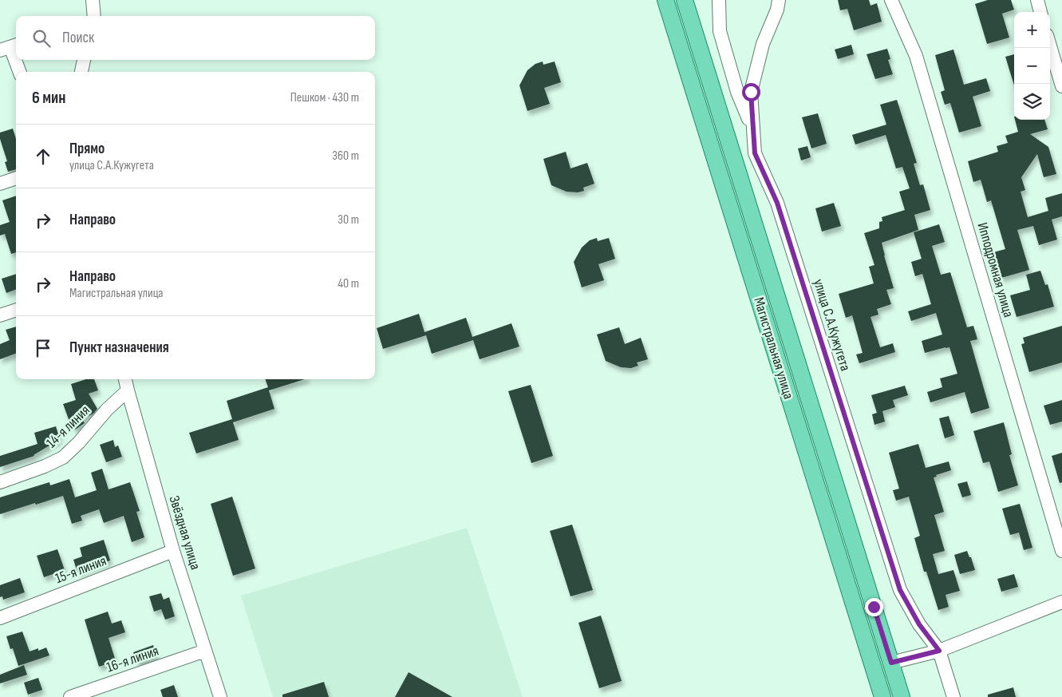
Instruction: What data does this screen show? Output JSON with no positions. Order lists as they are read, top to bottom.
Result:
{
  "streets": {
    "main road": ["Магистральная улица"],
    "street": [
      "Ипподромная улица",
      "улица С.А.Кужугета",
      "14-я линия",
      "Звёздная улица",
      "15-я линия",
      "16-я линия"
    ]
  },
  "crossings": [
    ["14-я линия", "Звёздная улица"],
    ["Звёздная улица", "15-я линия"],
    ["Звёздная улица", "16-я линия"]
  ],
  "page": {
    "map_buttons": ["+", "−"],
    "search": "Поиск",
    "heading": ["6 мин", "Пешком · 430 m"],
    "list": [
      ["Прямо", "улица С.А.Кужугета", "360 m"],
      ["Направо", "30 m"],
      ["Направо", "Магистральная улица", "40 m"],
      "Пункт назначения"
    ]
  }
}
